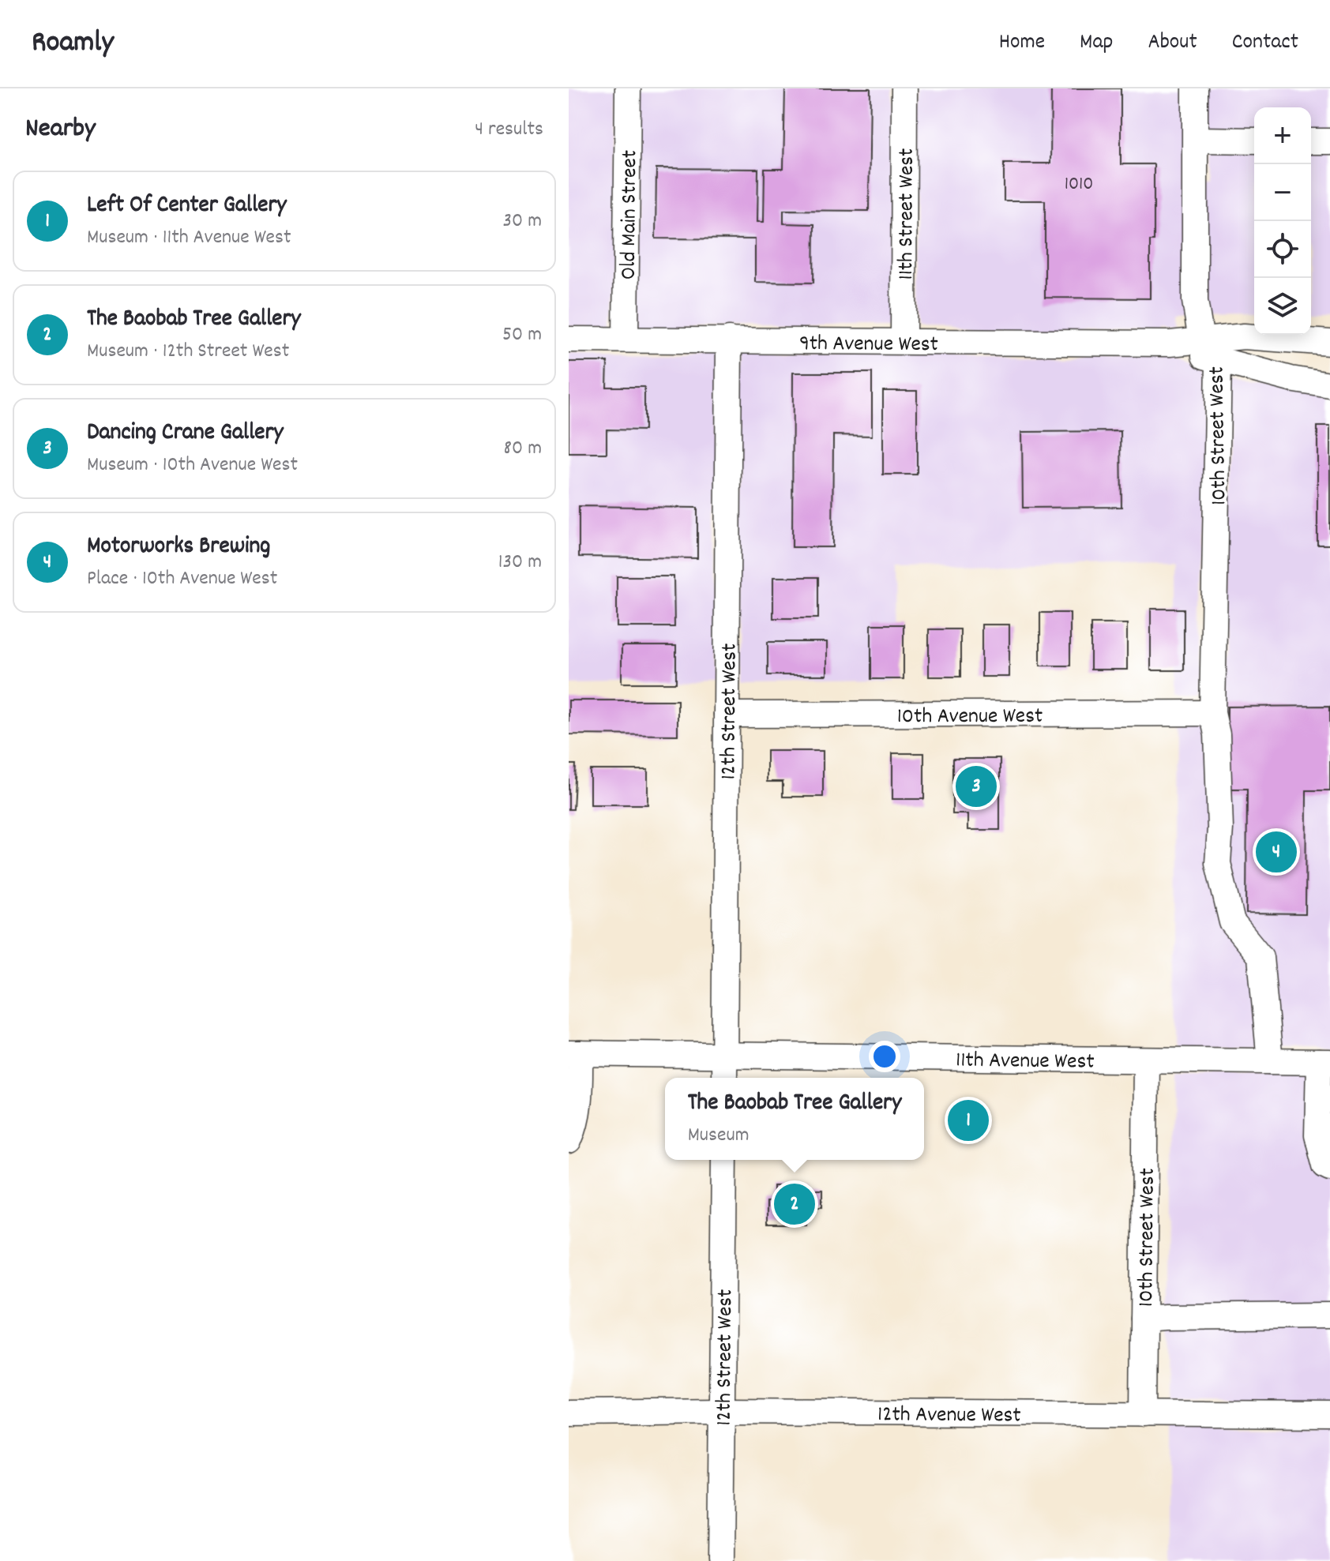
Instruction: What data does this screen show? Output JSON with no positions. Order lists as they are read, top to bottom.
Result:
{
  "streets": {
    "street": [
      "Old Main Street",
      "11th Street West",
      "9th Avenue West",
      "10th Street West",
      "12th Street West",
      "10th Avenue West",
      "11th Avenue West",
      "12th Avenue West"
    ]
  },
  "crossings": [
    ["Old Main Street", "9th Avenue West"],
    ["11th Street West", "9th Avenue West"],
    ["9th Avenue West", "12th Street West"],
    ["10th Street West", "10th Avenue West"],
    ["10th Street West", "11th Avenue West"],
    ["10th Street West", "12th Avenue West"],
    ["12th Street West", "10th Avenue West"],
    ["12th Street West", "11th Avenue West"],
    ["12th Street West", "12th Avenue West"]
  ],
  "house_numbers": ["1010"],
  "page": {
    "header": "Roamly",
    "nav": [
      "Home",
      "Map",
      "About",
      "Contact"
    ],
    "heading": ["Nearby", "4 results"],
    "map_buttons": ["+", "−"],
    "list": [
      {
        "mark": "1",
        "name": "Left Of Center Gallery",
        "note": "Museum · 11th Avenue West",
        "value": "30 m"
      },
      {
        "mark": "2",
        "name": "The Baobab Tree Gallery",
        "note": "Museum · 12th Street West",
        "value": "50 m"
      },
      {
        "mark": "3",
        "name": "Dancing Crane Gallery",
        "note": "Museum · 10th Avenue West",
        "value": "80 m"
      },
      {
        "mark": "4",
        "name": "Motorworks Brewing",
        "note": "Place · 10th Avenue West",
        "value": "130 m"
      }
    ],
    "pins": [
      "3",
      "4",
      "1",
      "2"
    ],
    "popup": ["The Baobab Tree Gallery", "Museum"]
  }
}
